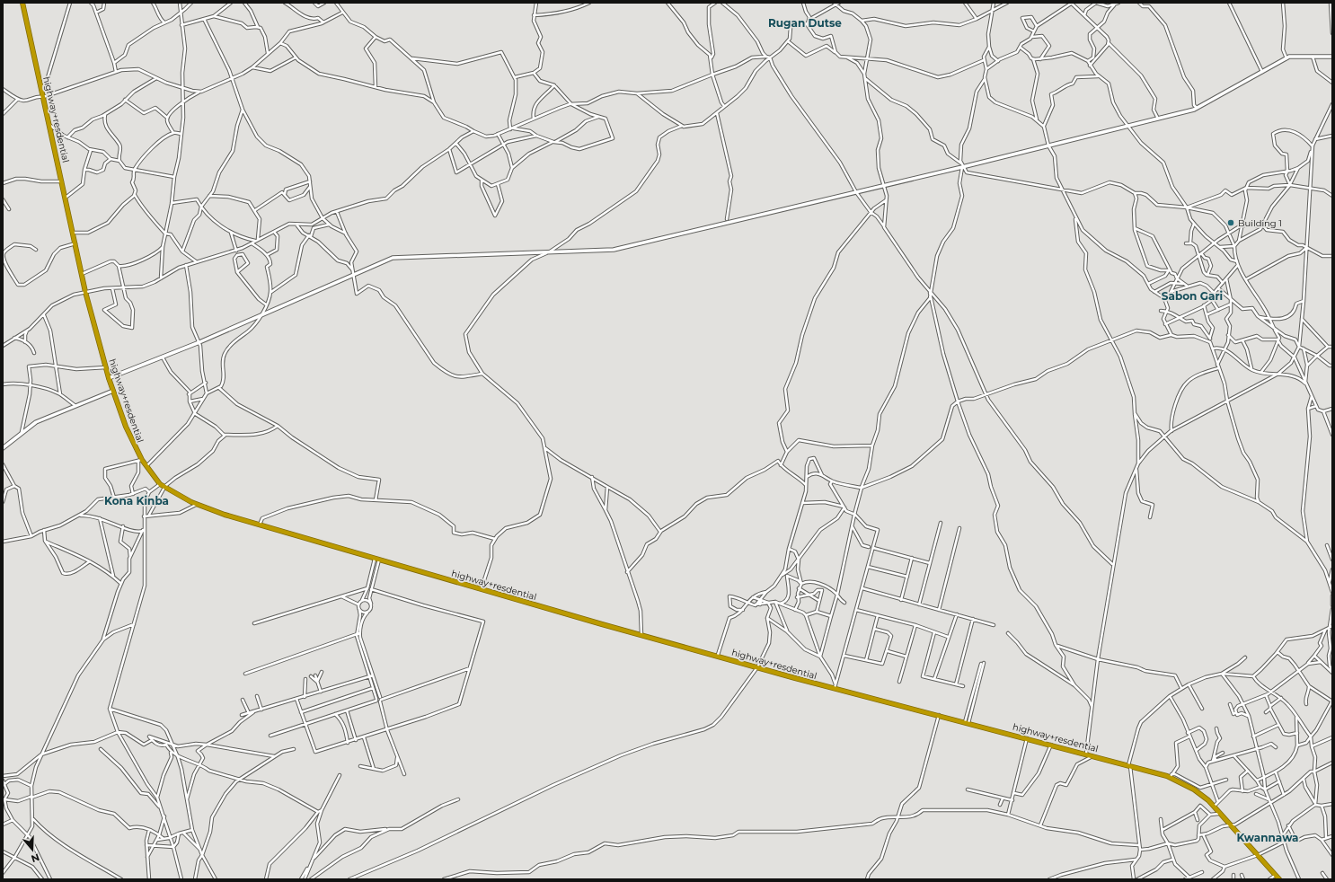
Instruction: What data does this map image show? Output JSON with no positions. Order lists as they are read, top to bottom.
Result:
{
  "streets": {
    "highway": ["highway+resdential"]
  },
  "districts": [
    "Rugan Dutse",
    "Sabon Gari",
    "Kona Kinba",
    "Kwannawa"
  ],
  "places": ["Building 1"],
  "north": "bottom"
}
